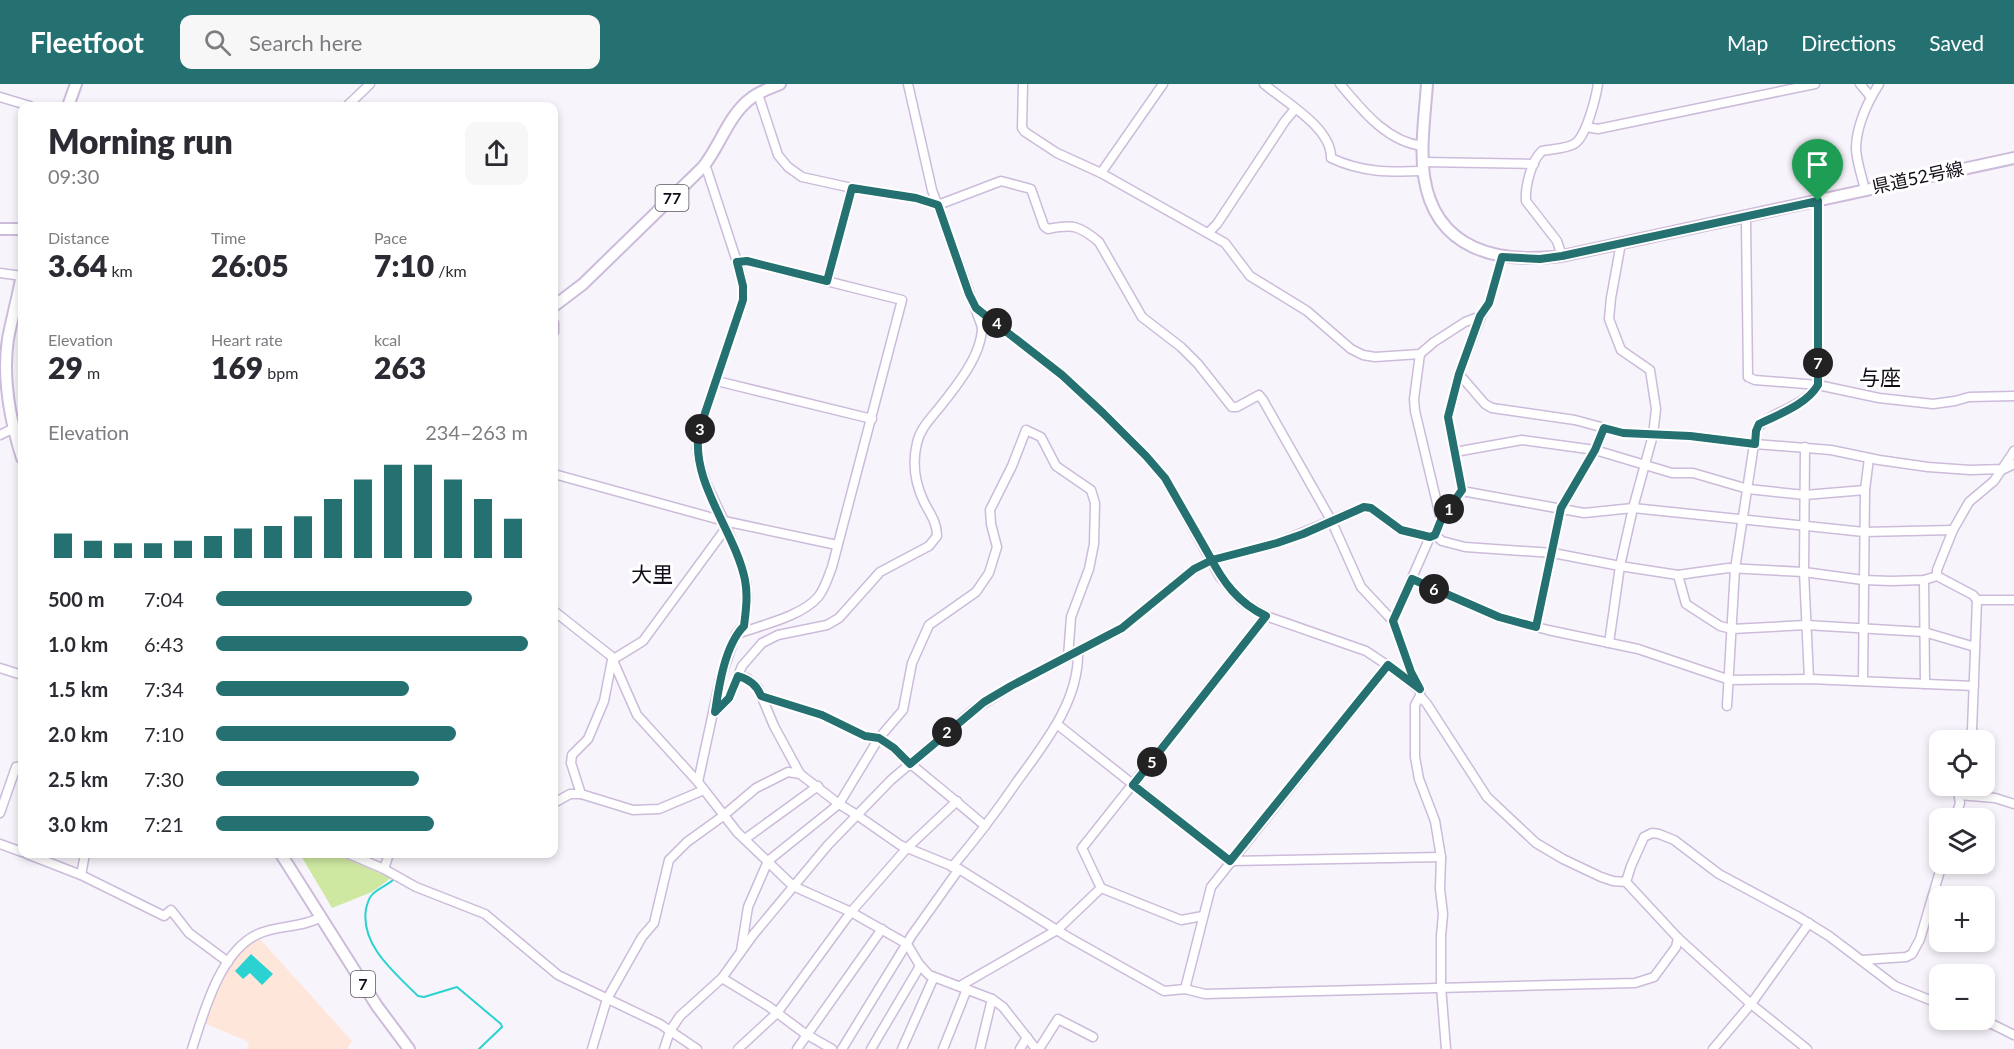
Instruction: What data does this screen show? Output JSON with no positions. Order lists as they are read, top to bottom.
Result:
{
  "streets": {
    "main road": ["県道52号線", "77", "7"]
  },
  "districts": ["与座", "大里"],
  "page": {
    "header": "Fleetfoot",
    "search": "Search here",
    "nav": ["Map", "Directions", "Saved"],
    "heading": ["Morning run", "09:30"],
    "stats": [
      ["Distance", "3.64 km"],
      ["Time", "26:05"],
      ["Pace", "7:10 /km"],
      ["Elevation", "29 m"],
      ["Heart rate", "169 bpm"],
      ["kcal", "263"]
    ],
    "pins": [
      "4",
      "7",
      "3",
      "1",
      "6",
      "2",
      "5"
    ],
    "chart": ["Elevation", "234–263 m"],
    "list": [
      {
        "name": "500 m",
        "note": "7:04"
      },
      {
        "name": "1.0 km",
        "note": "6:43"
      },
      {
        "name": "1.5 km",
        "note": "7:34"
      },
      {
        "name": "2.0 km",
        "note": "7:10"
      },
      {
        "name": "2.5 km",
        "note": "7:30"
      },
      {
        "name": "3.0 km",
        "note": "7:21"
      }
    ],
    "map_buttons": ["+", "−"]
  }
}
